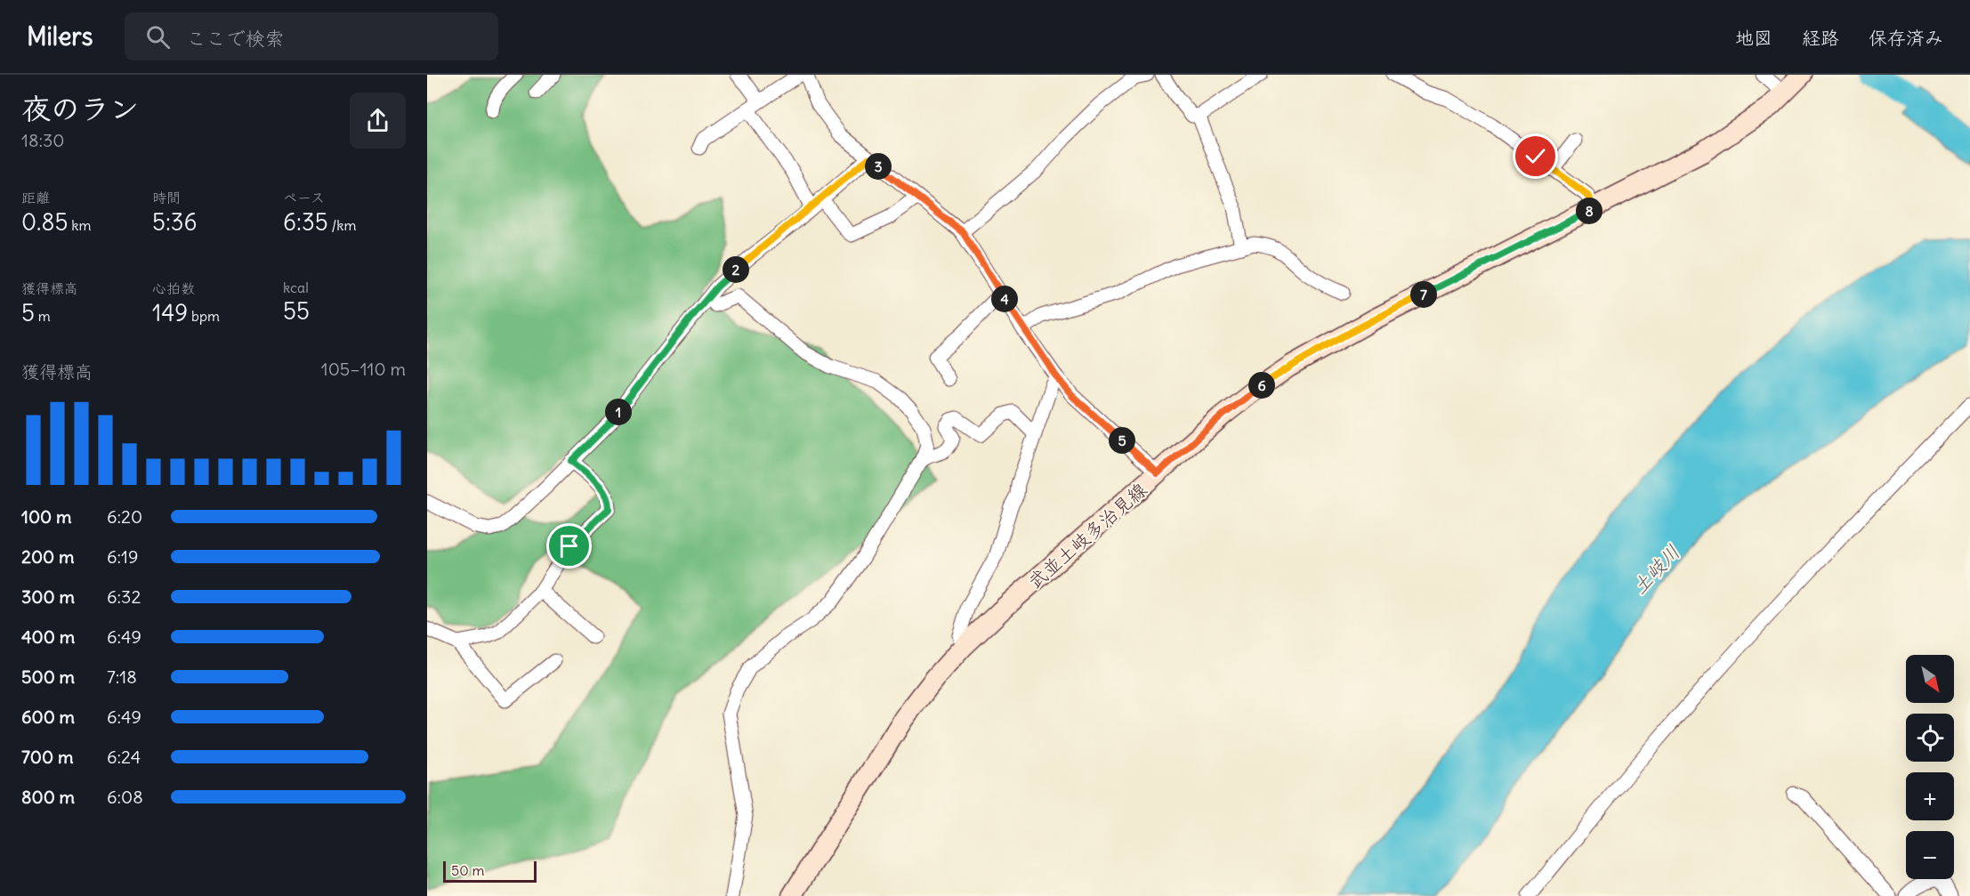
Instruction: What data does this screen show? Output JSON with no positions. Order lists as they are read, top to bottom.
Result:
{
  "streets": {
    "main road": ["武並土岐多治見線"]
  },
  "water": ["土岐川"],
  "scale_bar": "50 m",
  "north": "bottom right",
  "page": {
    "header": "Milers",
    "search": "ここで検索",
    "nav": ["地図", "経路", "保存済み"],
    "heading": ["夜のラン", "18:30"],
    "pins": [
      "3",
      "8",
      "2",
      "7",
      "4",
      "6",
      "1",
      "5"
    ],
    "stats": [
      ["距離", "0.85 km"],
      ["時間", "5:36"],
      ["ペース", "6:35 /km"],
      ["獲得標高", "5 m"],
      ["心拍数", "149 bpm"],
      ["kcal", "55"]
    ],
    "chart": ["獲得標高", "105–110 m"],
    "list": [
      {
        "name": "100 m",
        "note": "6:20"
      },
      {
        "name": "200 m",
        "note": "6:19"
      },
      {
        "name": "300 m",
        "note": "6:32"
      },
      {
        "name": "400 m",
        "note": "6:49"
      },
      {
        "name": "500 m",
        "note": "7:18"
      },
      {
        "name": "600 m",
        "note": "6:49"
      },
      {
        "name": "700 m",
        "note": "6:24"
      },
      {
        "name": "800 m",
        "note": "6:08"
      }
    ],
    "map_buttons": ["+", "−"],
    "scale": "50 m"
  }
}
